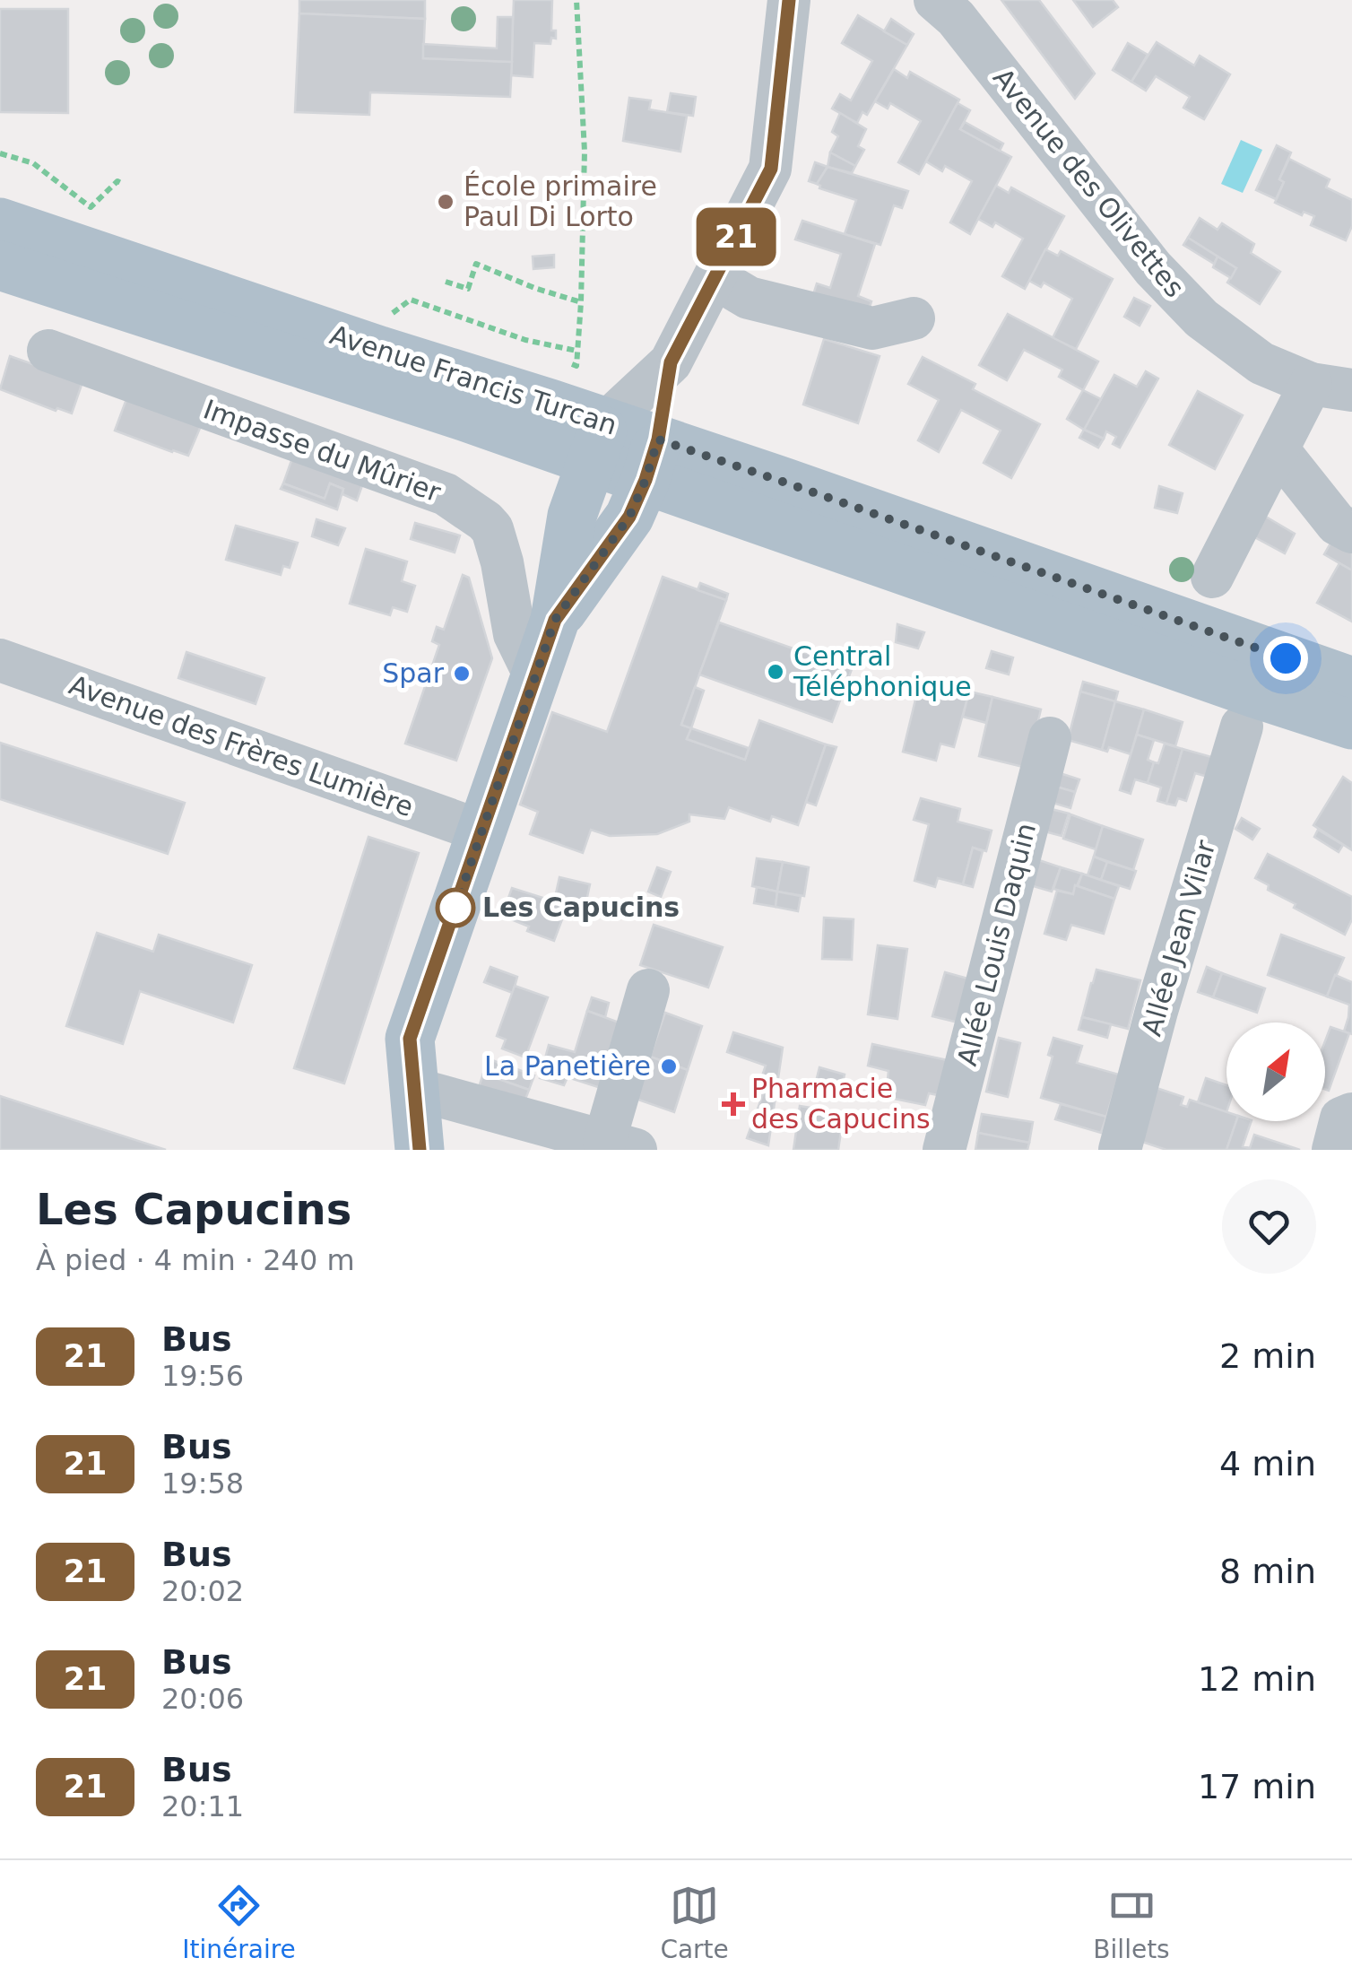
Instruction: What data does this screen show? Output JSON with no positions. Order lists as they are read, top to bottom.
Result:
{
  "streets": {
    "main road": ["Avenue Francis Turcan"],
    "street": [
      "Avenue des Olivettes",
      "Impasse du Mûrier",
      "Avenue des Frères Lumière",
      "Allée Jean Vilar",
      "Allée Louis Daquin"
    ]
  },
  "places": {
    "other": [
      "École primaire Paul Di Lorto",
      "Central Téléphonique",
      "Spar",
      "Les Capucins",
      "La Panetière"
    ],
    "health": ["Pharmacie des Capucins"]
  },
  "lines": ["bus line 21"],
  "north": "top right",
  "page": {
    "on_map": "21",
    "heading": ["Les Capucins", "À pied · 4 min · 240 m"],
    "list": [
      {
        "mark": "21",
        "name": "Bus",
        "note": "19:56",
        "value": "2 min"
      },
      {
        "mark": "21",
        "name": "Bus",
        "note": "19:58",
        "value": "4 min"
      },
      {
        "mark": "21",
        "name": "Bus",
        "note": "20:02",
        "value": "8 min"
      },
      {
        "mark": "21",
        "name": "Bus",
        "note": "20:06",
        "value": "12 min"
      },
      {
        "mark": "21",
        "name": "Bus",
        "note": "20:11",
        "value": "17 min"
      }
    ],
    "tabs": ["Itinéraire", "Carte", "Billets"]
  }
}
